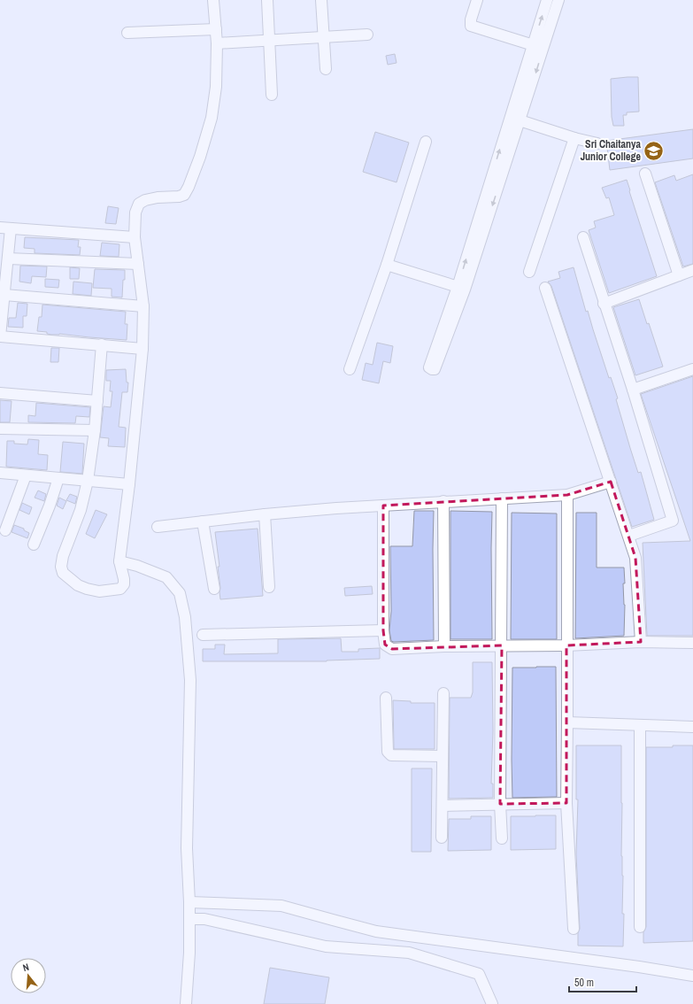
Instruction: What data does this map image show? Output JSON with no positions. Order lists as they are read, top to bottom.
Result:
{
  "places": {
    "school or university": ["Sri Chaitanya Junior College"]
  },
  "scale_bar": "50 m",
  "north": "top"
}
